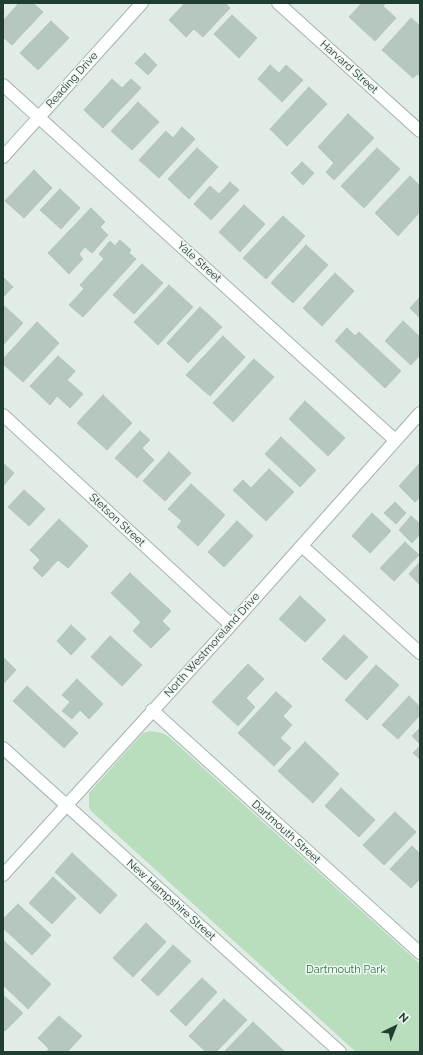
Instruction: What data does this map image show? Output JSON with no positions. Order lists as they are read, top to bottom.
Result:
{
  "streets": {
    "street": [
      "Harvard Street",
      "Reading Drive",
      "Yale Street",
      "Stetson Street",
      "North Westmoreland Drive",
      "Dartmouth Street",
      "New Hampshire Street"
    ]
  },
  "crossings": [
    ["Reading Drive", "Yale Street"],
    ["Yale Street", "North Westmoreland Drive"],
    ["Stetson Street", "North Westmoreland Drive"],
    ["North Westmoreland Drive", "Dartmouth Street"],
    ["North Westmoreland Drive", "New Hampshire Street"]
  ],
  "parks": ["Dartmouth Park"],
  "north": "top right"
}
